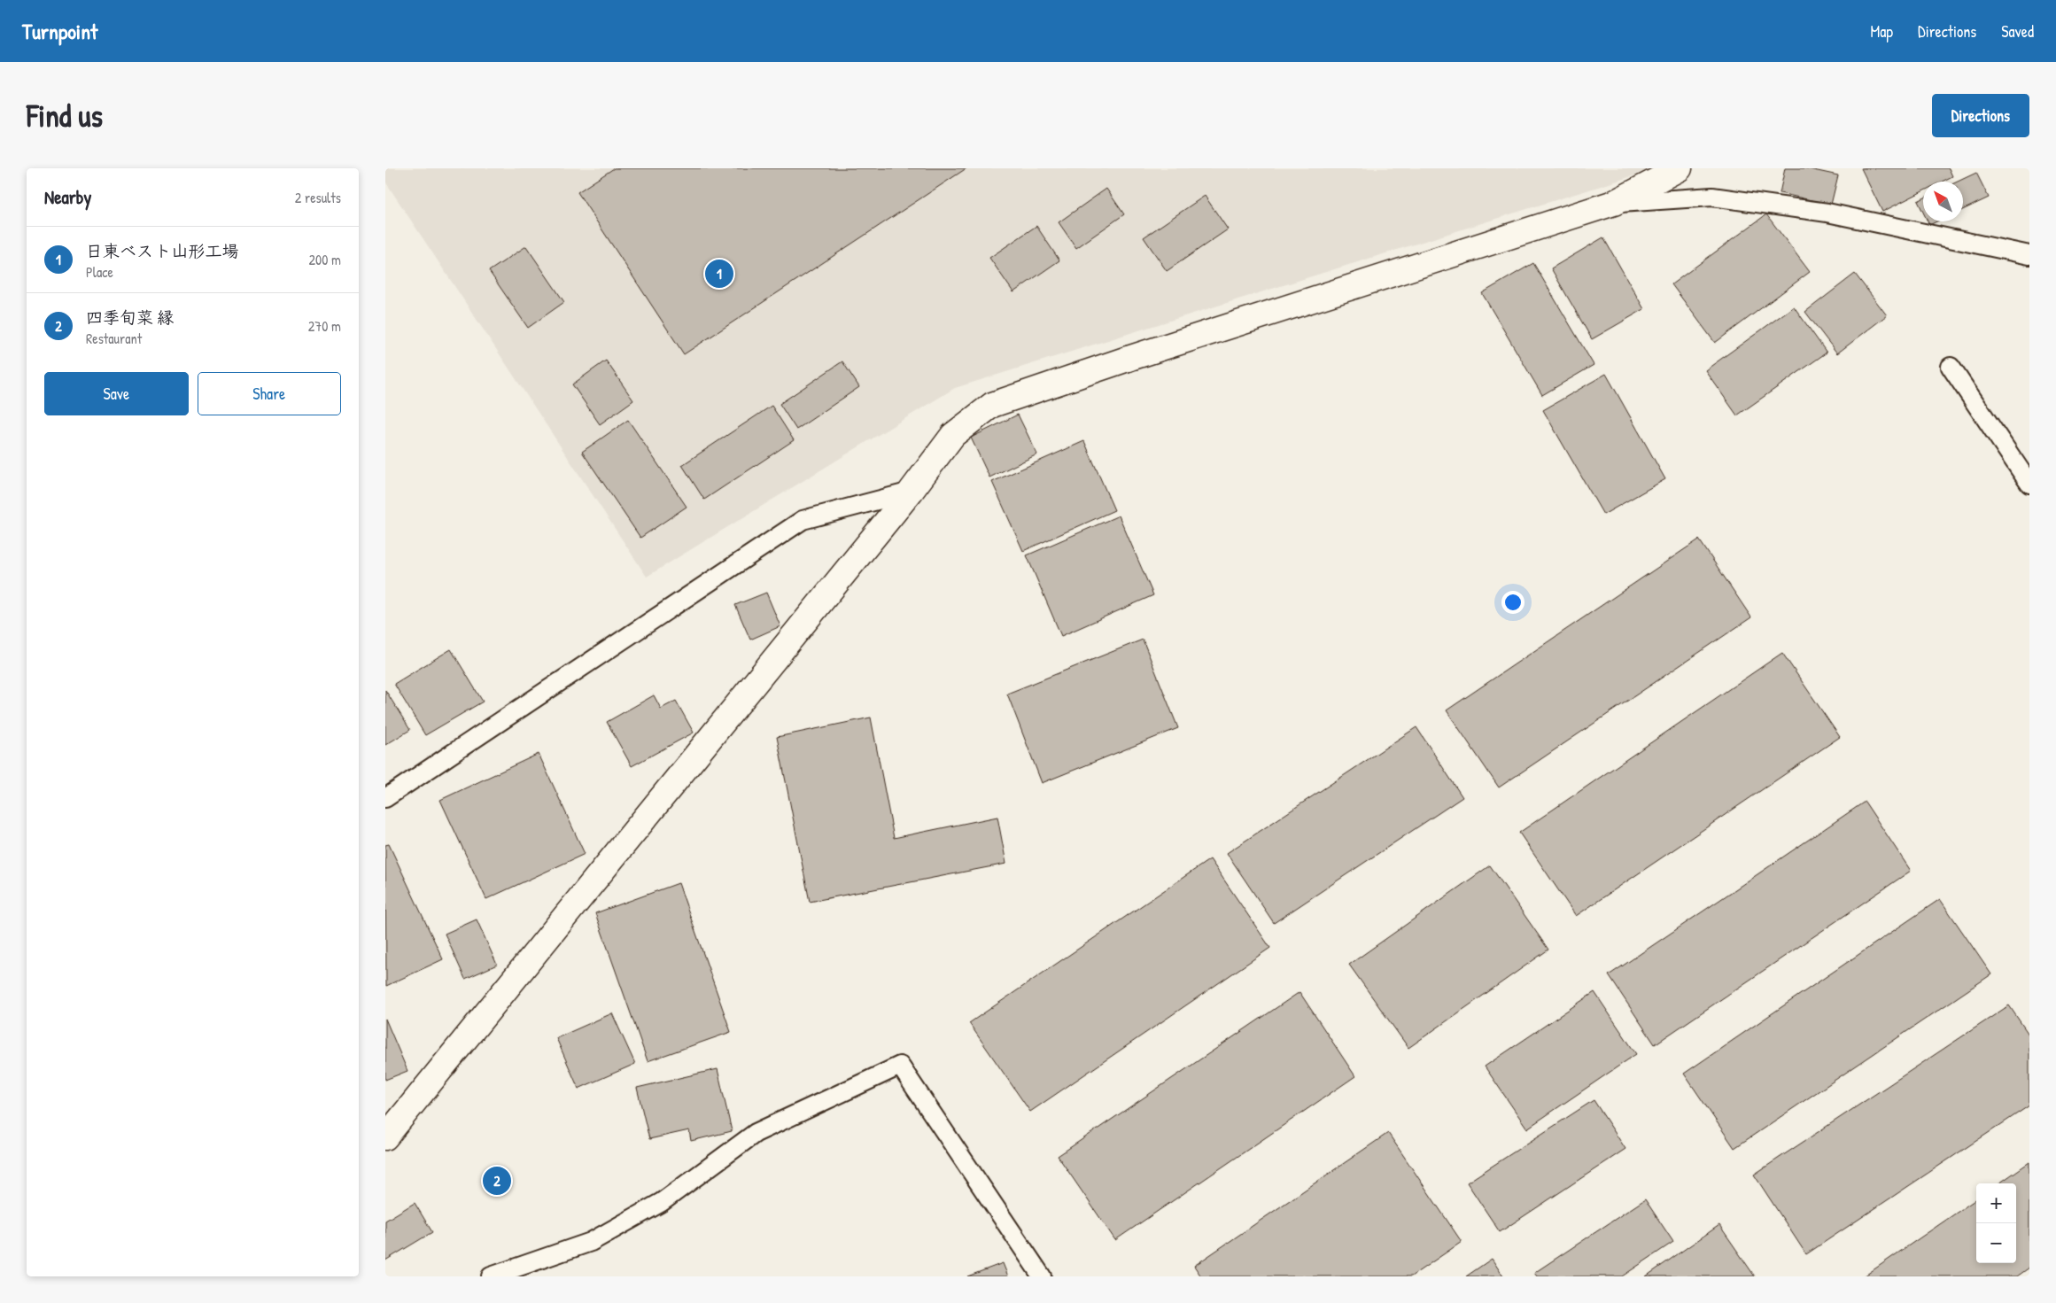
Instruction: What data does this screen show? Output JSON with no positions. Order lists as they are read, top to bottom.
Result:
{
  "north": "top left",
  "page": {
    "header": "Turnpoint",
    "nav": ["Map", "Directions", "Saved"],
    "buttons": [
      "Directions",
      ["Save", "Share"]
    ],
    "title": "Find us",
    "heading": ["Nearby", "2 results"],
    "list": [
      {
        "mark": "1",
        "name": "日東ベスト山形工場",
        "note": "Place",
        "value": "200 m"
      },
      {
        "mark": "2",
        "name": "四季旬菜 縁",
        "note": "Restaurant",
        "value": "270 m"
      }
    ],
    "pins": ["1", "2"],
    "map_buttons": ["+", "−"]
  }
}
